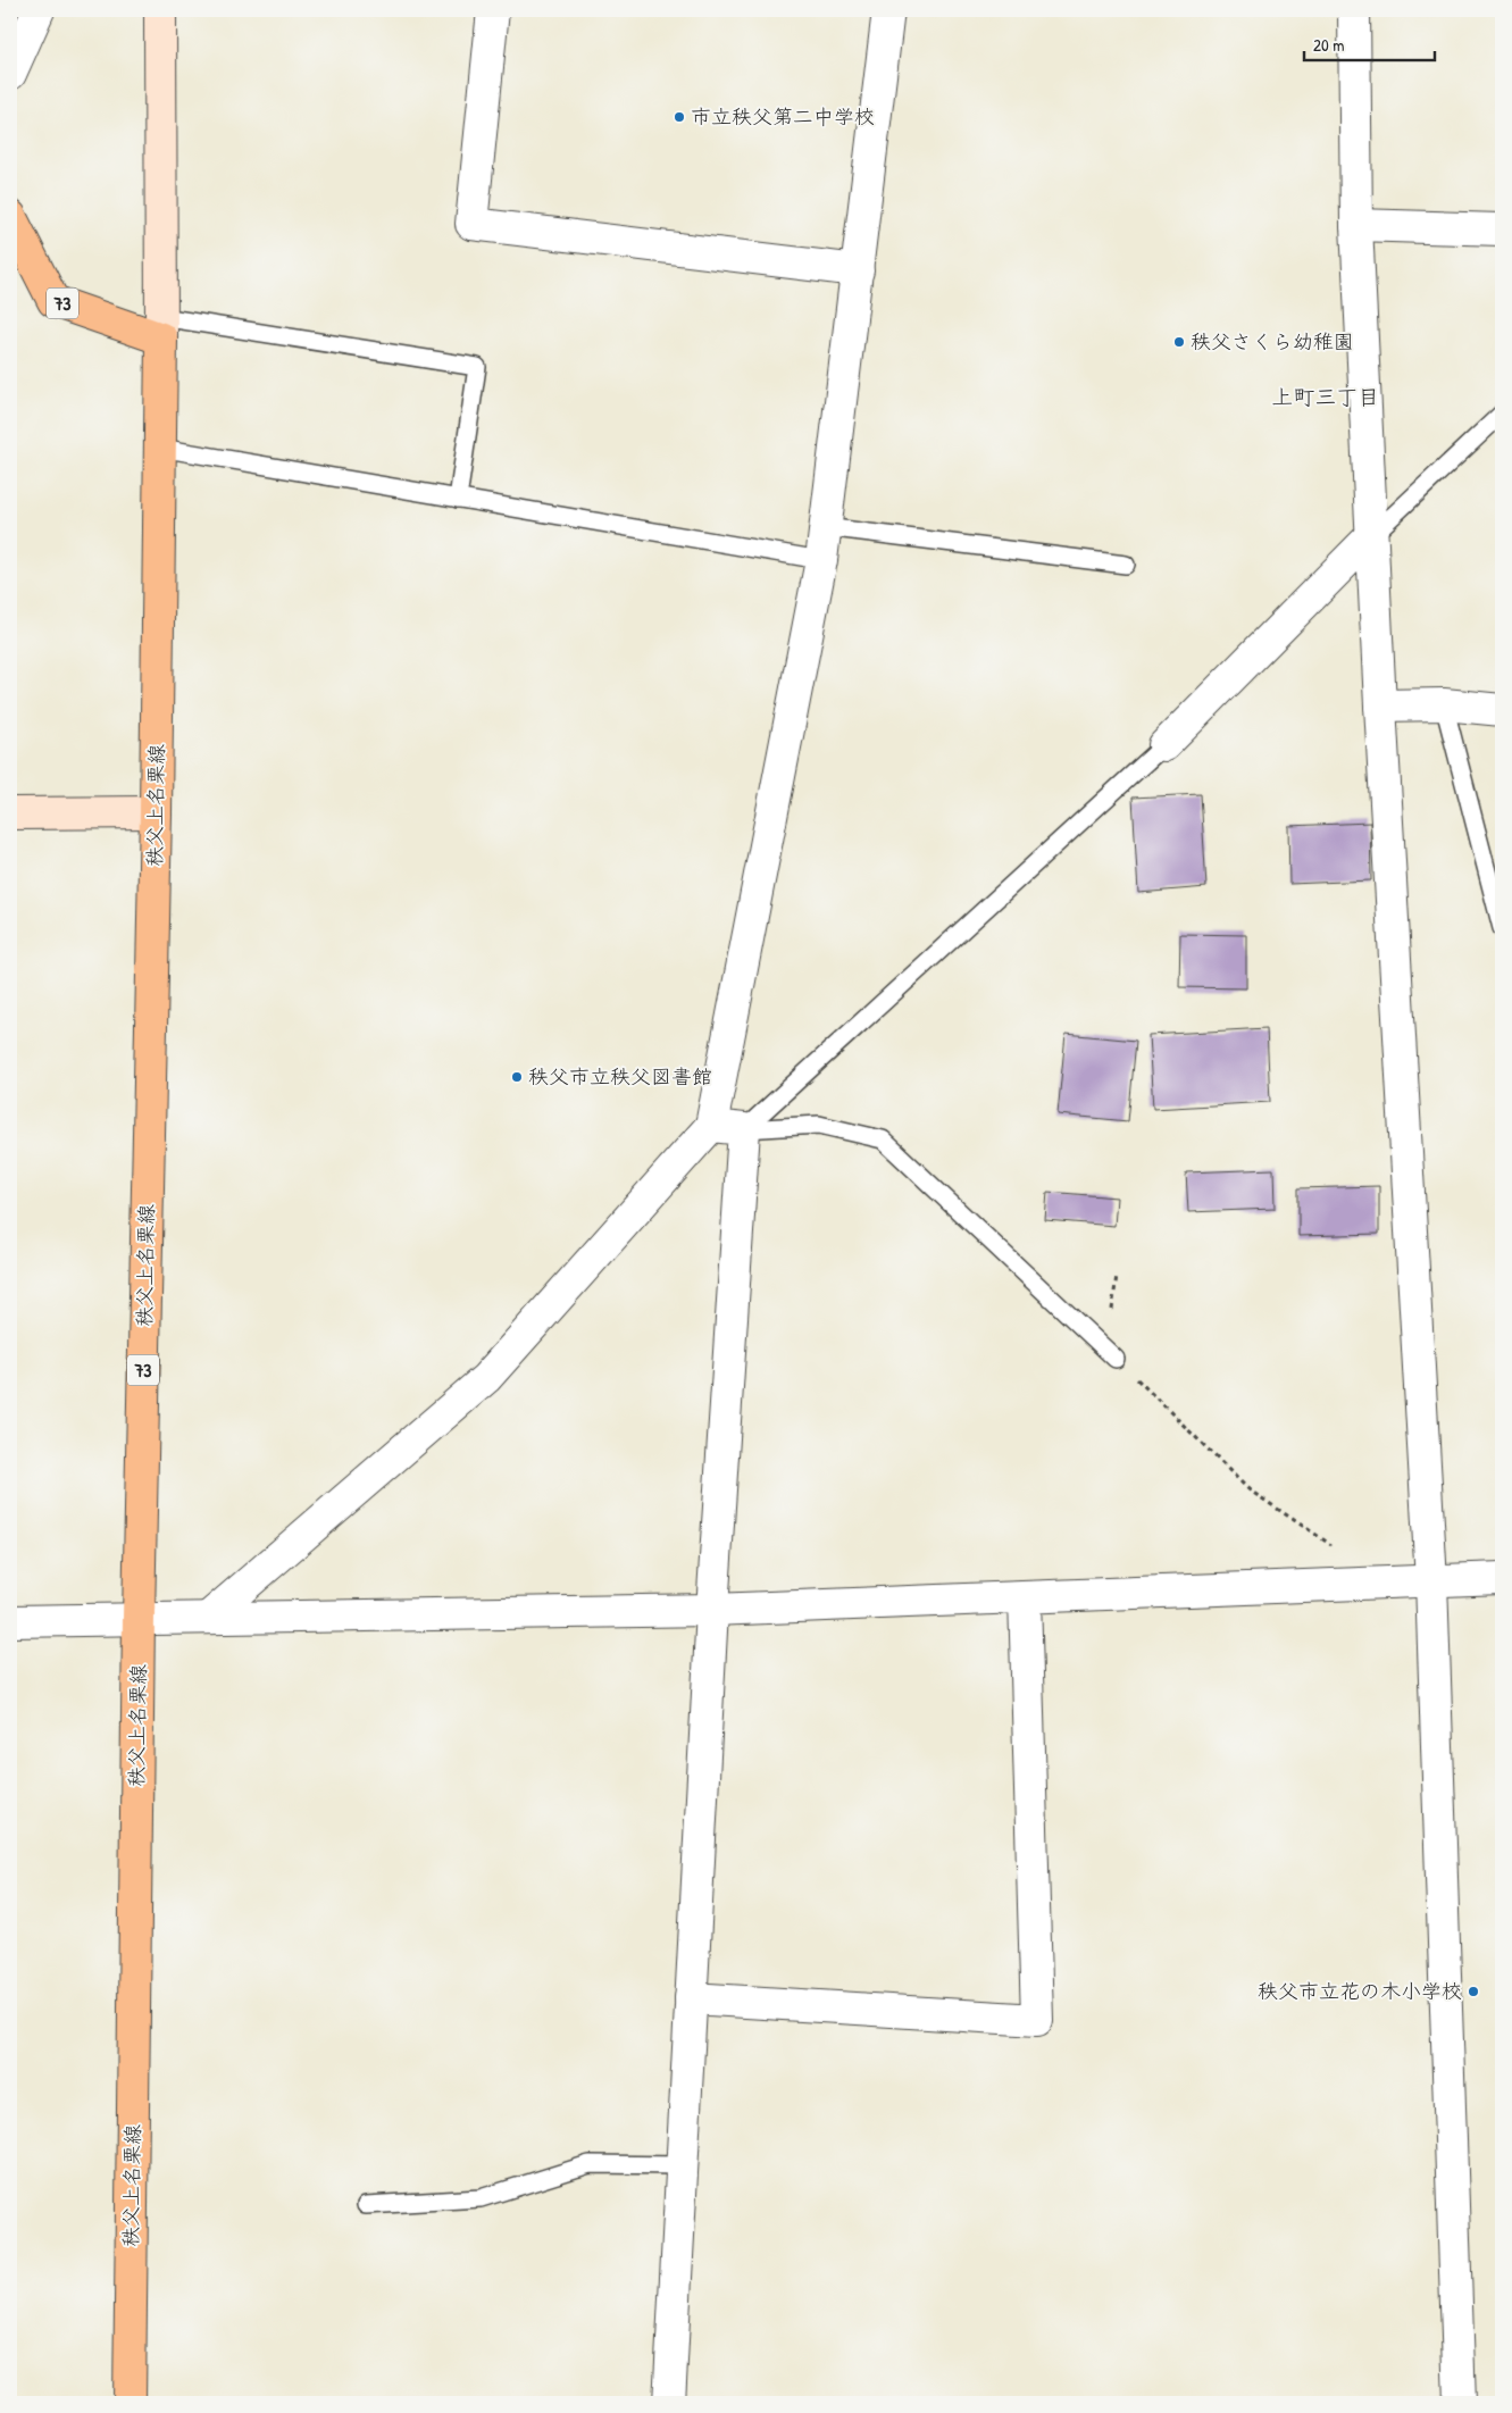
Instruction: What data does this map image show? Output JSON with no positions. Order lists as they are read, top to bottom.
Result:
{
  "streets": {
    "main road": ["73", "秩父上名栗線"]
  },
  "crossings": [
    ["73", "秩父上名栗線"]
  ],
  "districts": ["上町三丁目"],
  "places": [
    "市立秩父第二中学校",
    "秩父さくら幼稚園",
    "秩父市立秩父図書館",
    "秩父市立花の木小学校"
  ],
  "scale_bar": "20 m"
}
